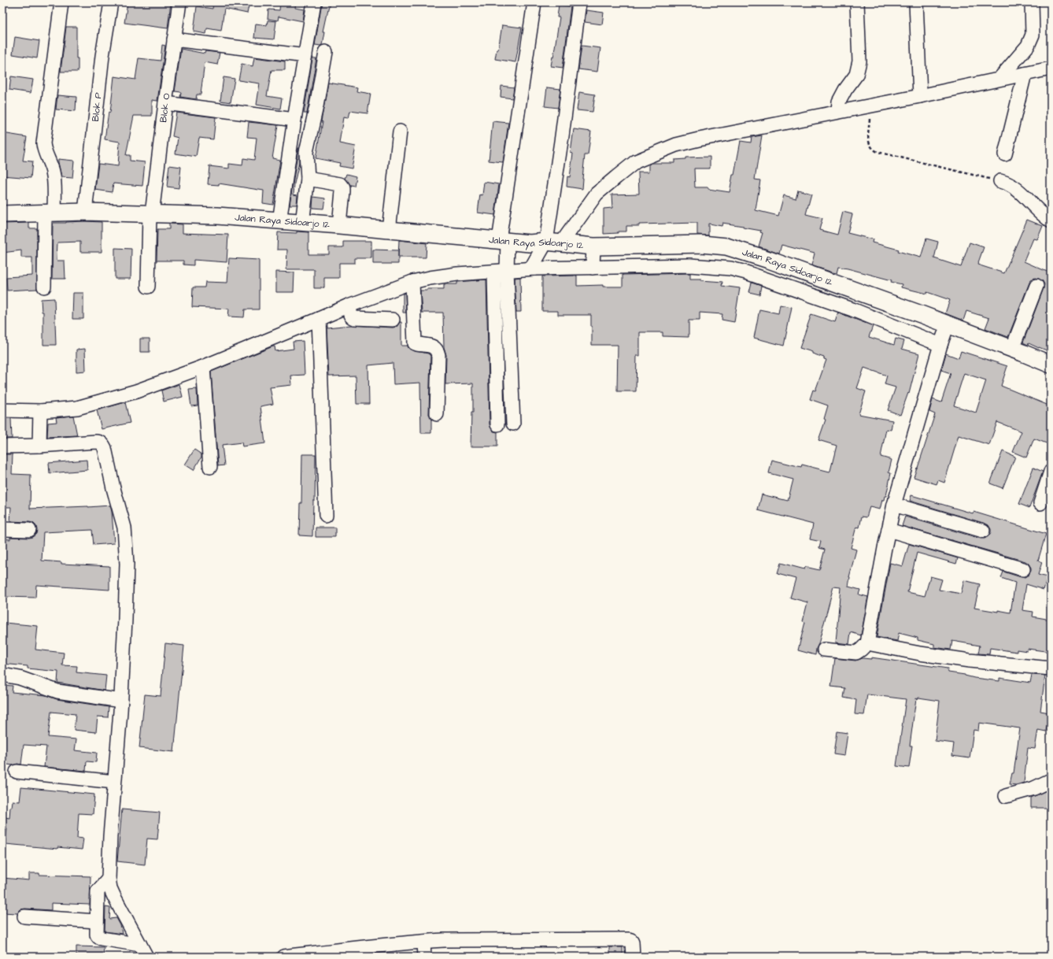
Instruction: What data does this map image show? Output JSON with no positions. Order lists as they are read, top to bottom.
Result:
{
  "streets": {
    "main road": ["Jalan Raya Sidoarjo 12"],
    "street": ["Blok P", "Blok O"]
  },
  "crossings": [
    ["Blok P", "Jalan Raya Sidoarjo 12"],
    ["Blok O", "Jalan Raya Sidoarjo 12"]
  ]
}
